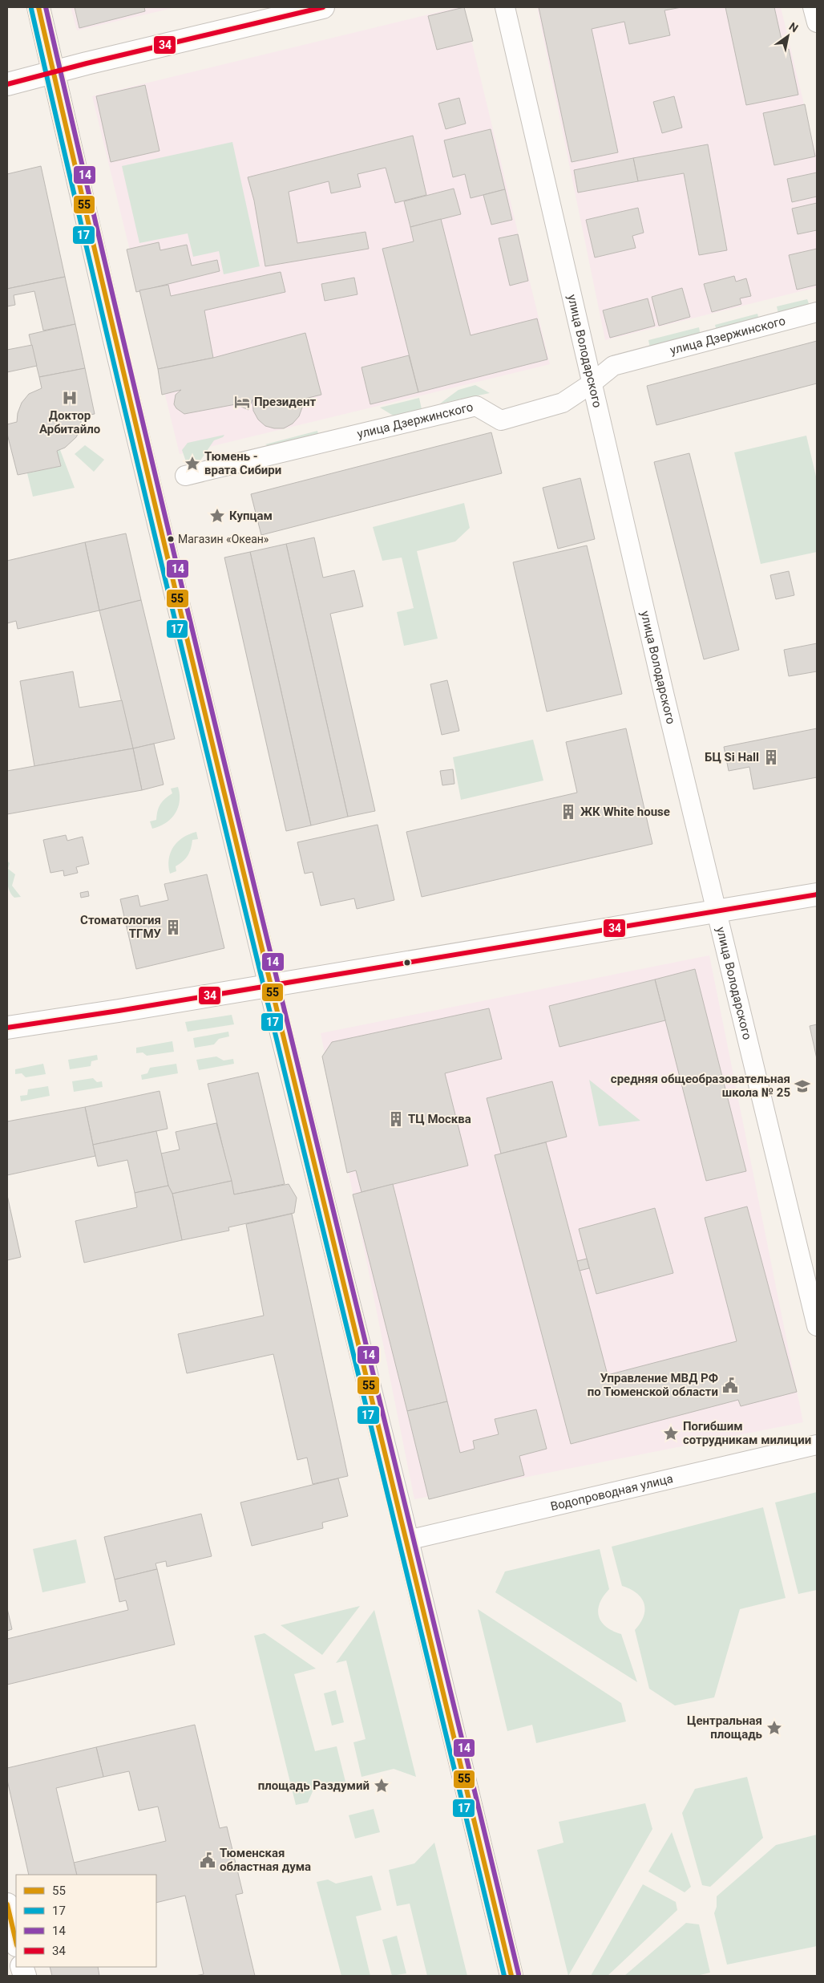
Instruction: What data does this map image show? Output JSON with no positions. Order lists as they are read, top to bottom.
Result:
{
  "streets": {
    "street": ["улица Дзержинского", "улица Володарского", "Водопроводная улица"]
  },
  "crossings": [
    ["улица Дзержинского", "улица Володарского"]
  ],
  "places": {
    "hospital": ["Доктор Арбитайло"],
    "hotel": ["Президент"],
    "place": [
      "Тюмень - врата Сибири",
      "Купцам",
      "Погибшим сотрудникам милиции",
      "Центральная площадь",
      "площадь Раздумий"
    ],
    "other": ["Магазин «Океан»"],
    "building": [
      "БЦ Si Hall",
      "ЖК White house",
      "Стоматология ТГМУ",
      "ТЦ Москва"
    ],
    "school or university": ["средняя общеобразовательная школа № 25"],
    "public building": ["Управление МВД РФ по Тюменской области", "Тюменская областная дума"]
  },
  "lines": [
    "transit line 55",
    "transit line 14",
    "transit line 34",
    "transit line 17"
  ],
  "legend": [
    "55",
    "17",
    "14",
    "34"
  ],
  "north": "top right"
}
